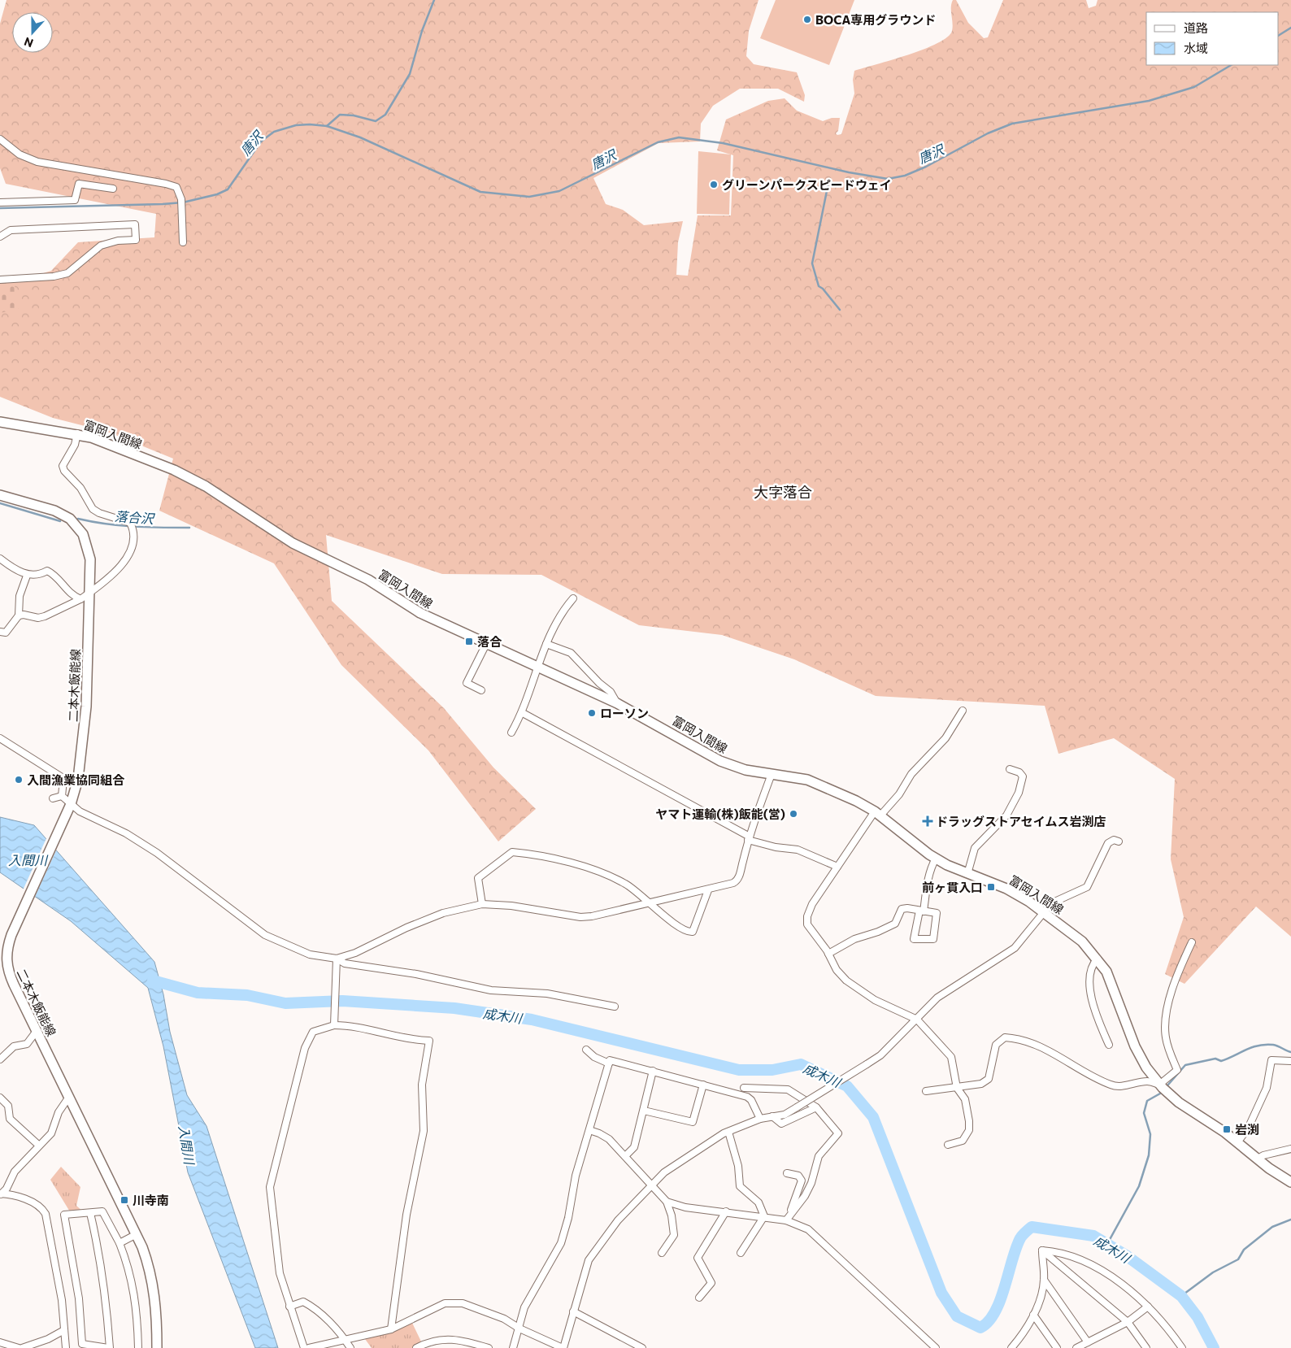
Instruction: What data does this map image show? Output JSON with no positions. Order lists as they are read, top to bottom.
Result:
{
  "streets": {
    "main road": ["富岡入間線", "二本木飯能線"]
  },
  "districts": ["大字落合"],
  "water": [
    "唐沢",
    "落合沢",
    "入間川",
    "成木川"
  ],
  "places": {
    "other": [
      "BOCA専用グラウンド",
      "グリーンパークスピードウェイ",
      "ローソン",
      "入間漁業協同組合",
      "ヤマト運輸(株)飯能(営)"
    ],
    "transit": [
      "落合",
      "前ヶ貫入口",
      "岩渕",
      "川寺南"
    ],
    "health": ["ドラッグストアセイムス岩渕店"]
  },
  "legend": ["道路", "水域"],
  "north": "bottom"
}
